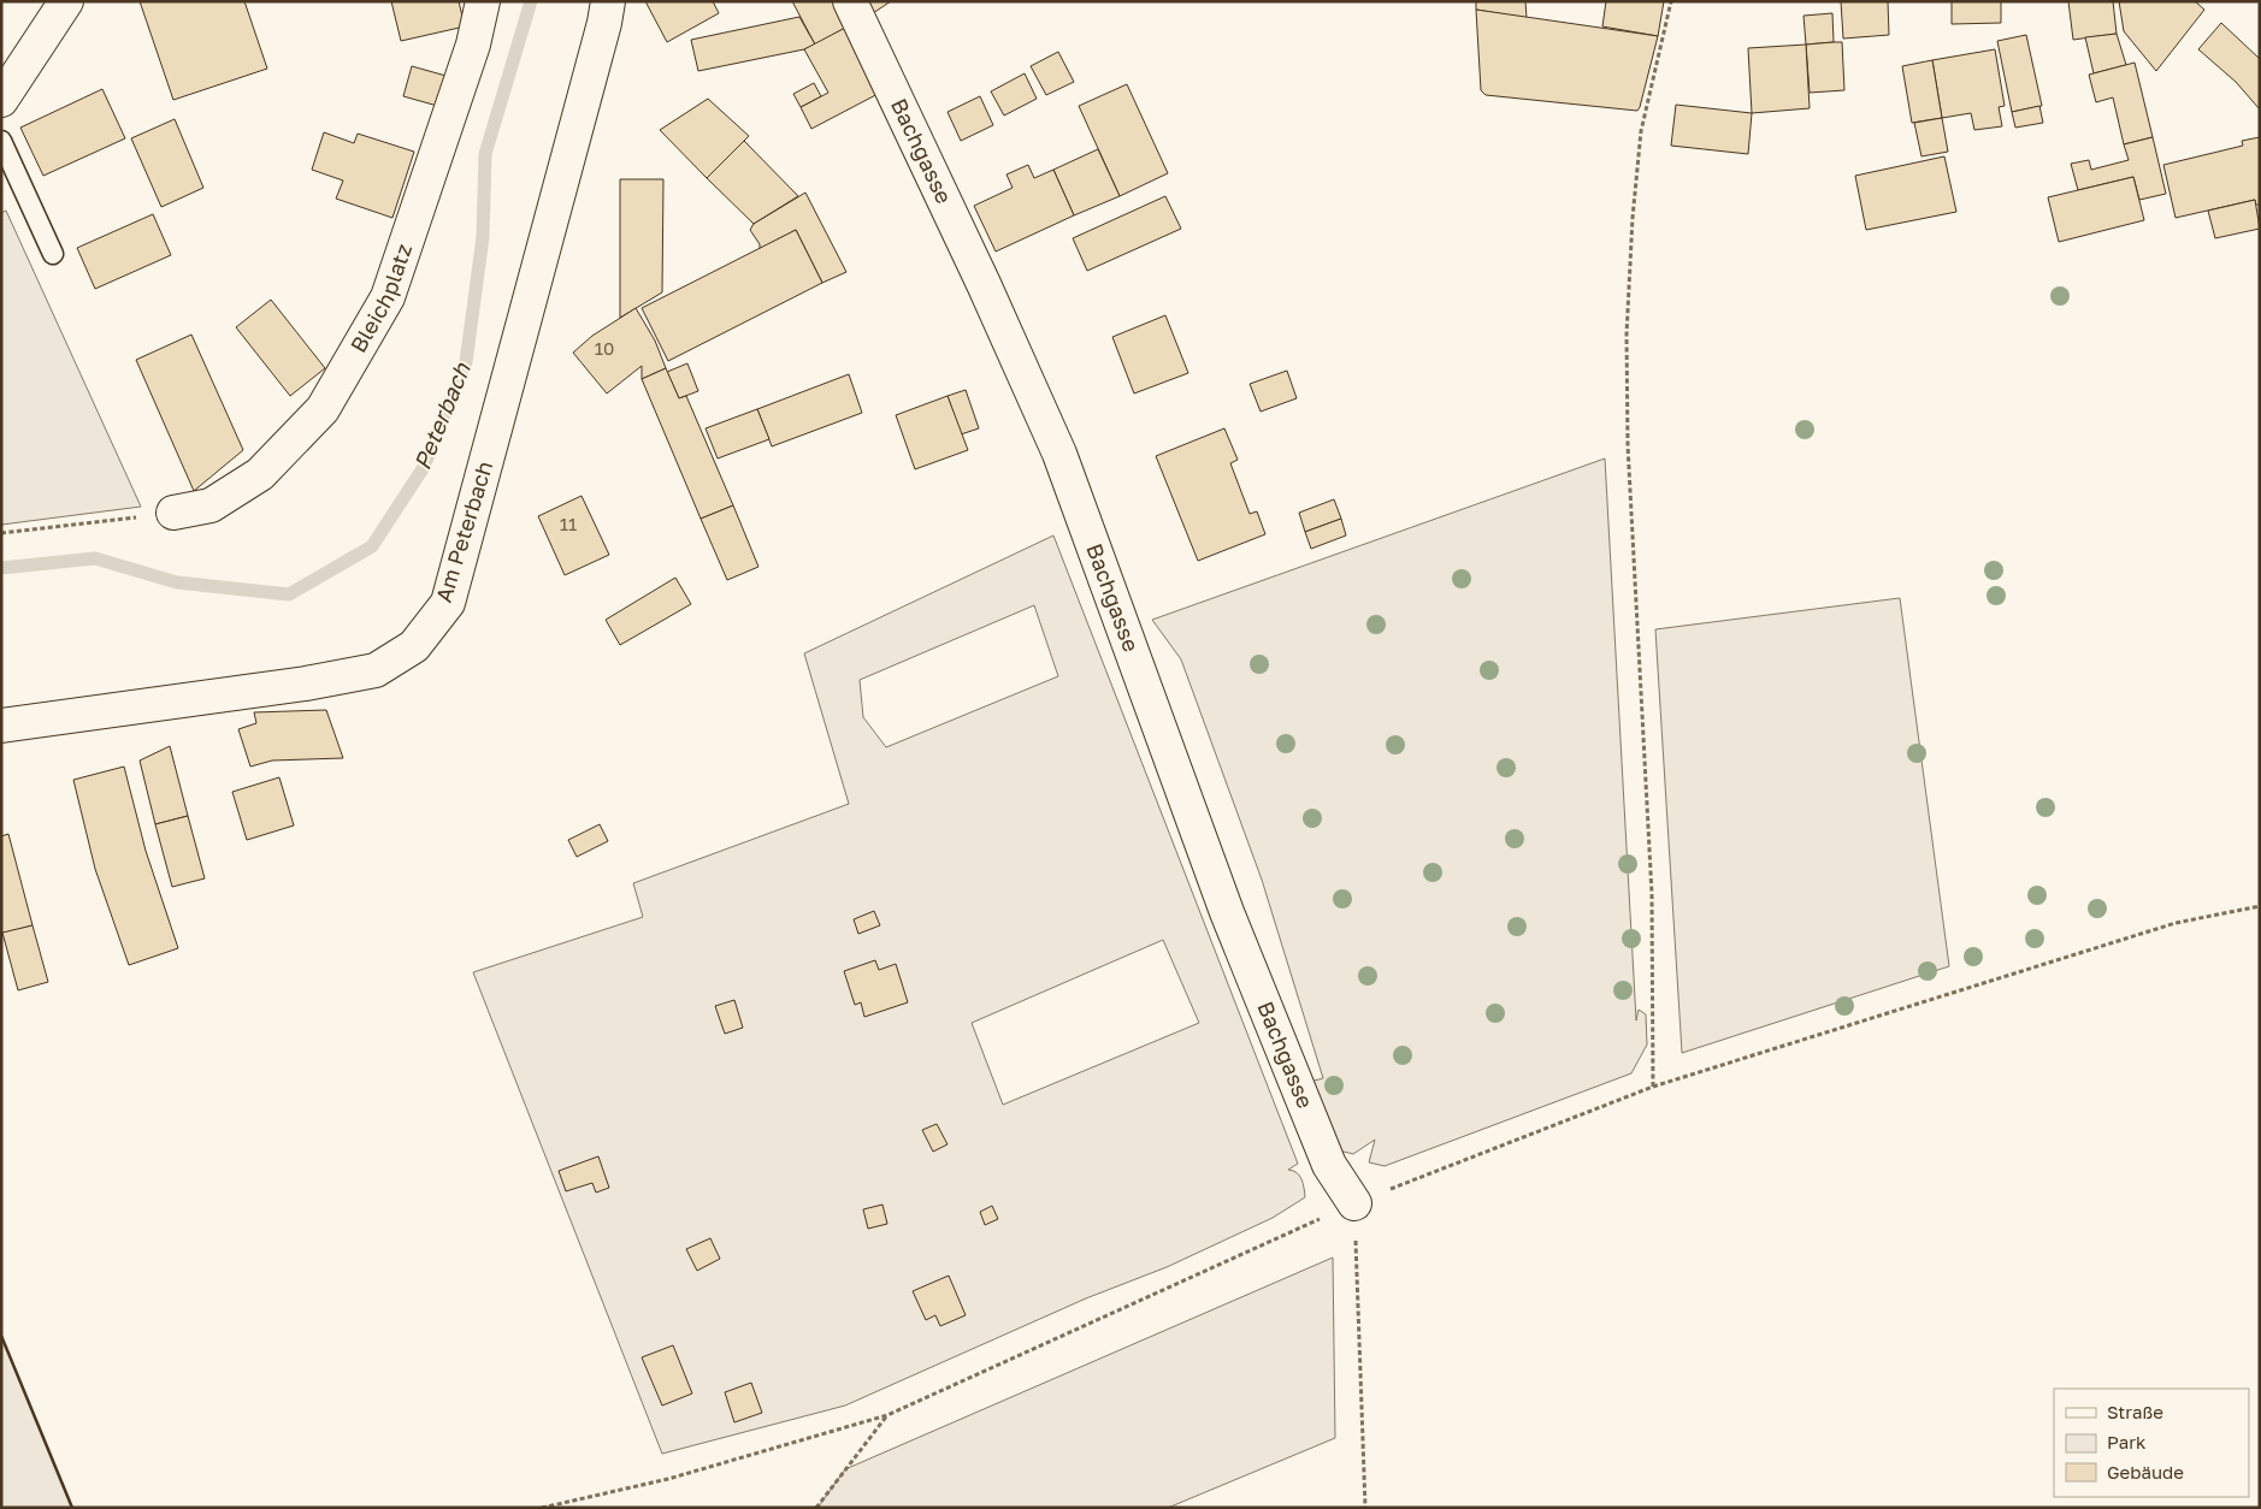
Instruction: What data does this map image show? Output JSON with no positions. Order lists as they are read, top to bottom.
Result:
{
  "streets": {
    "street": ["Bachgasse", "Bleichplatz", "Am Peterbach"]
  },
  "water": ["Peterbach"],
  "house_numbers": ["10", "11"],
  "legend": ["Straße", "Park", "Gebäude"]
}
